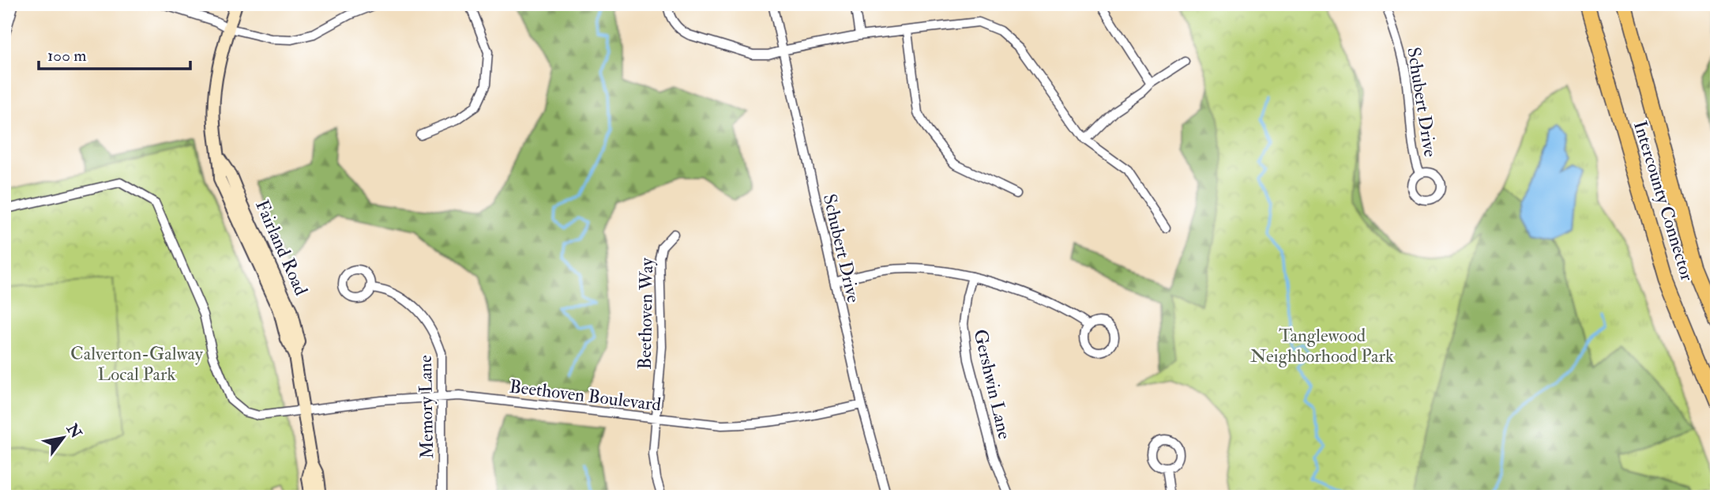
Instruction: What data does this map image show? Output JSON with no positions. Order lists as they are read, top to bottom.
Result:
{
  "streets": {
    "highway": ["Intercounty Connector"],
    "main road": ["Fairland Road"],
    "street": [
      "Schubert Drive",
      "Beethoven Way",
      "Gershwin Lane",
      "Beethoven Boulevard",
      "Memory Lane"
    ]
  },
  "crossings": [
    ["Schubert Drive", "Beethoven Boulevard"],
    ["Fairland Road", "Beethoven Boulevard"],
    ["Beethoven Way", "Beethoven Boulevard"],
    ["Beethoven Boulevard", "Memory Lane"]
  ],
  "parks": ["Tanglewood Neighborhood Park", "Calverton-Galway Local Park"],
  "scale_bar": "100 m",
  "north": "top right"
}
